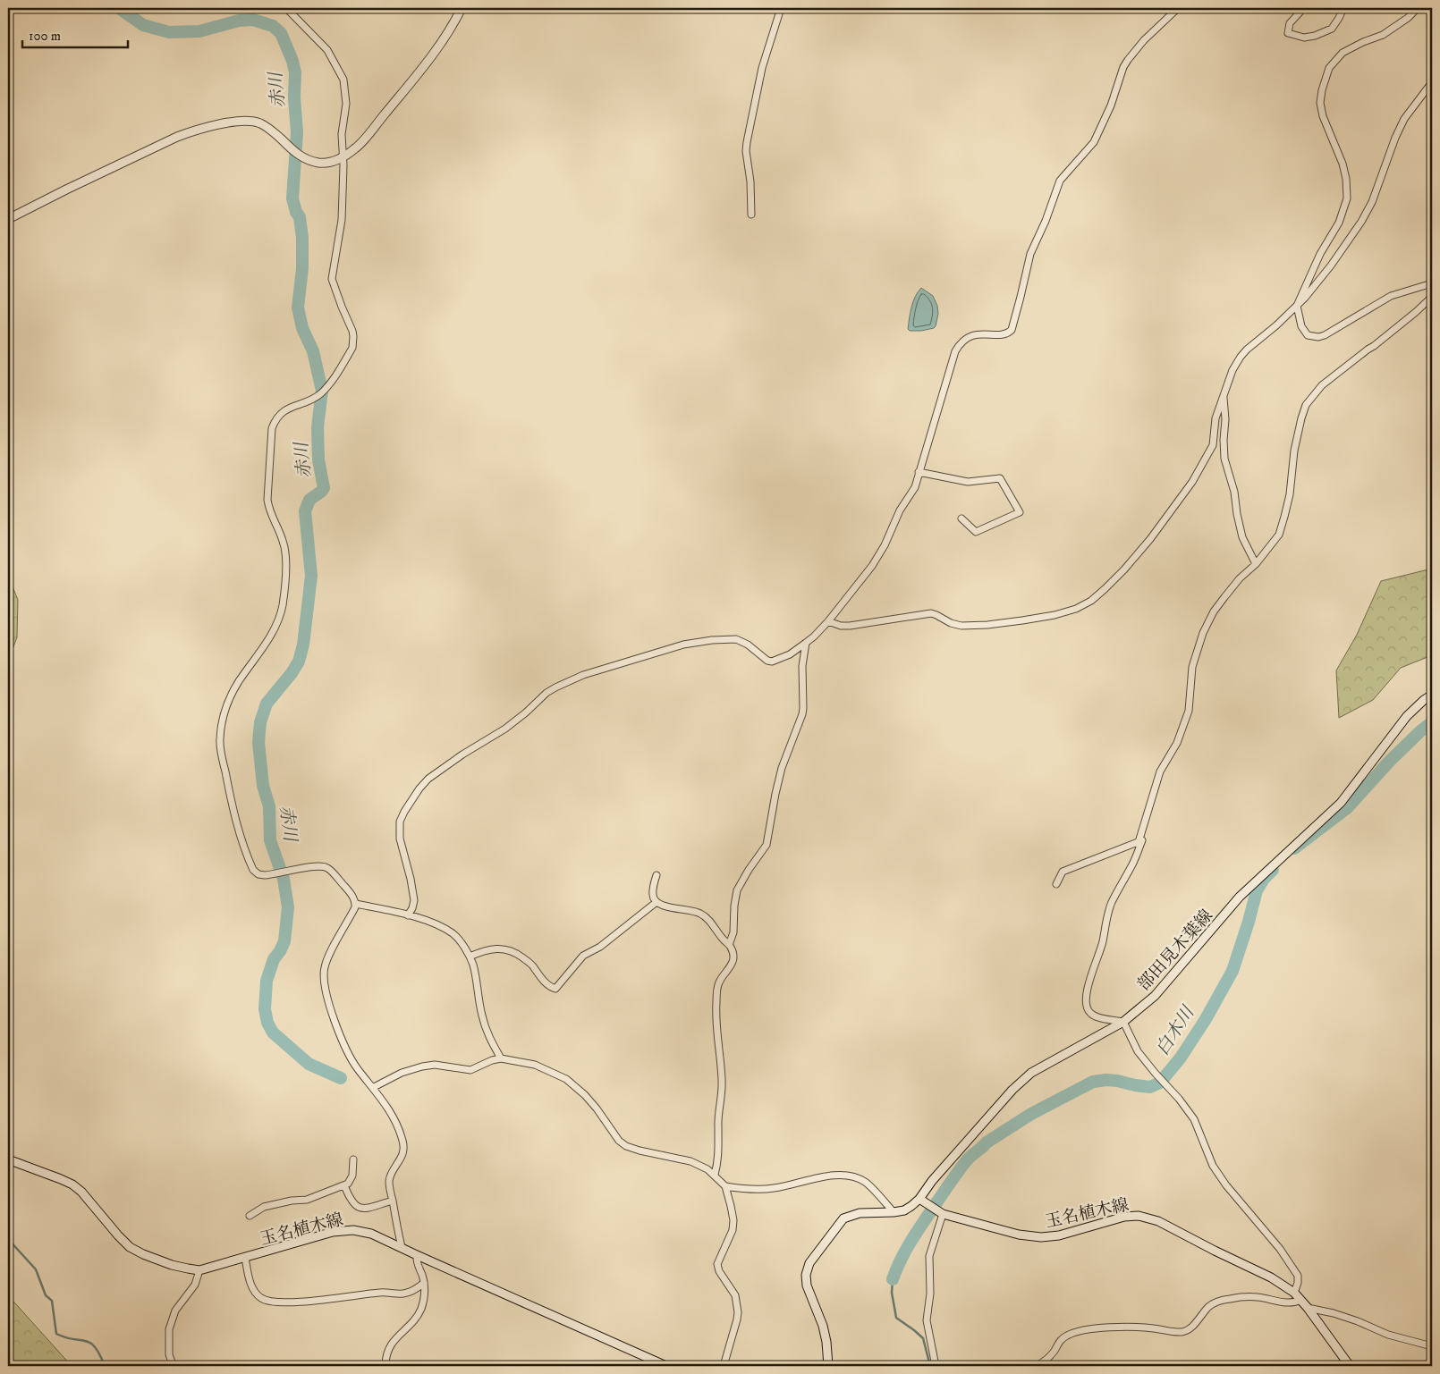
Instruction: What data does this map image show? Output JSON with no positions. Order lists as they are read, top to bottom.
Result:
{
  "streets": {
    "main road": ["部田見木葉線", "玉名植木線"]
  },
  "crossings": [
    ["部田見木葉線", "玉名植木線"]
  ],
  "water": ["赤川", "白木川"],
  "scale_bar": "100 m"
}
